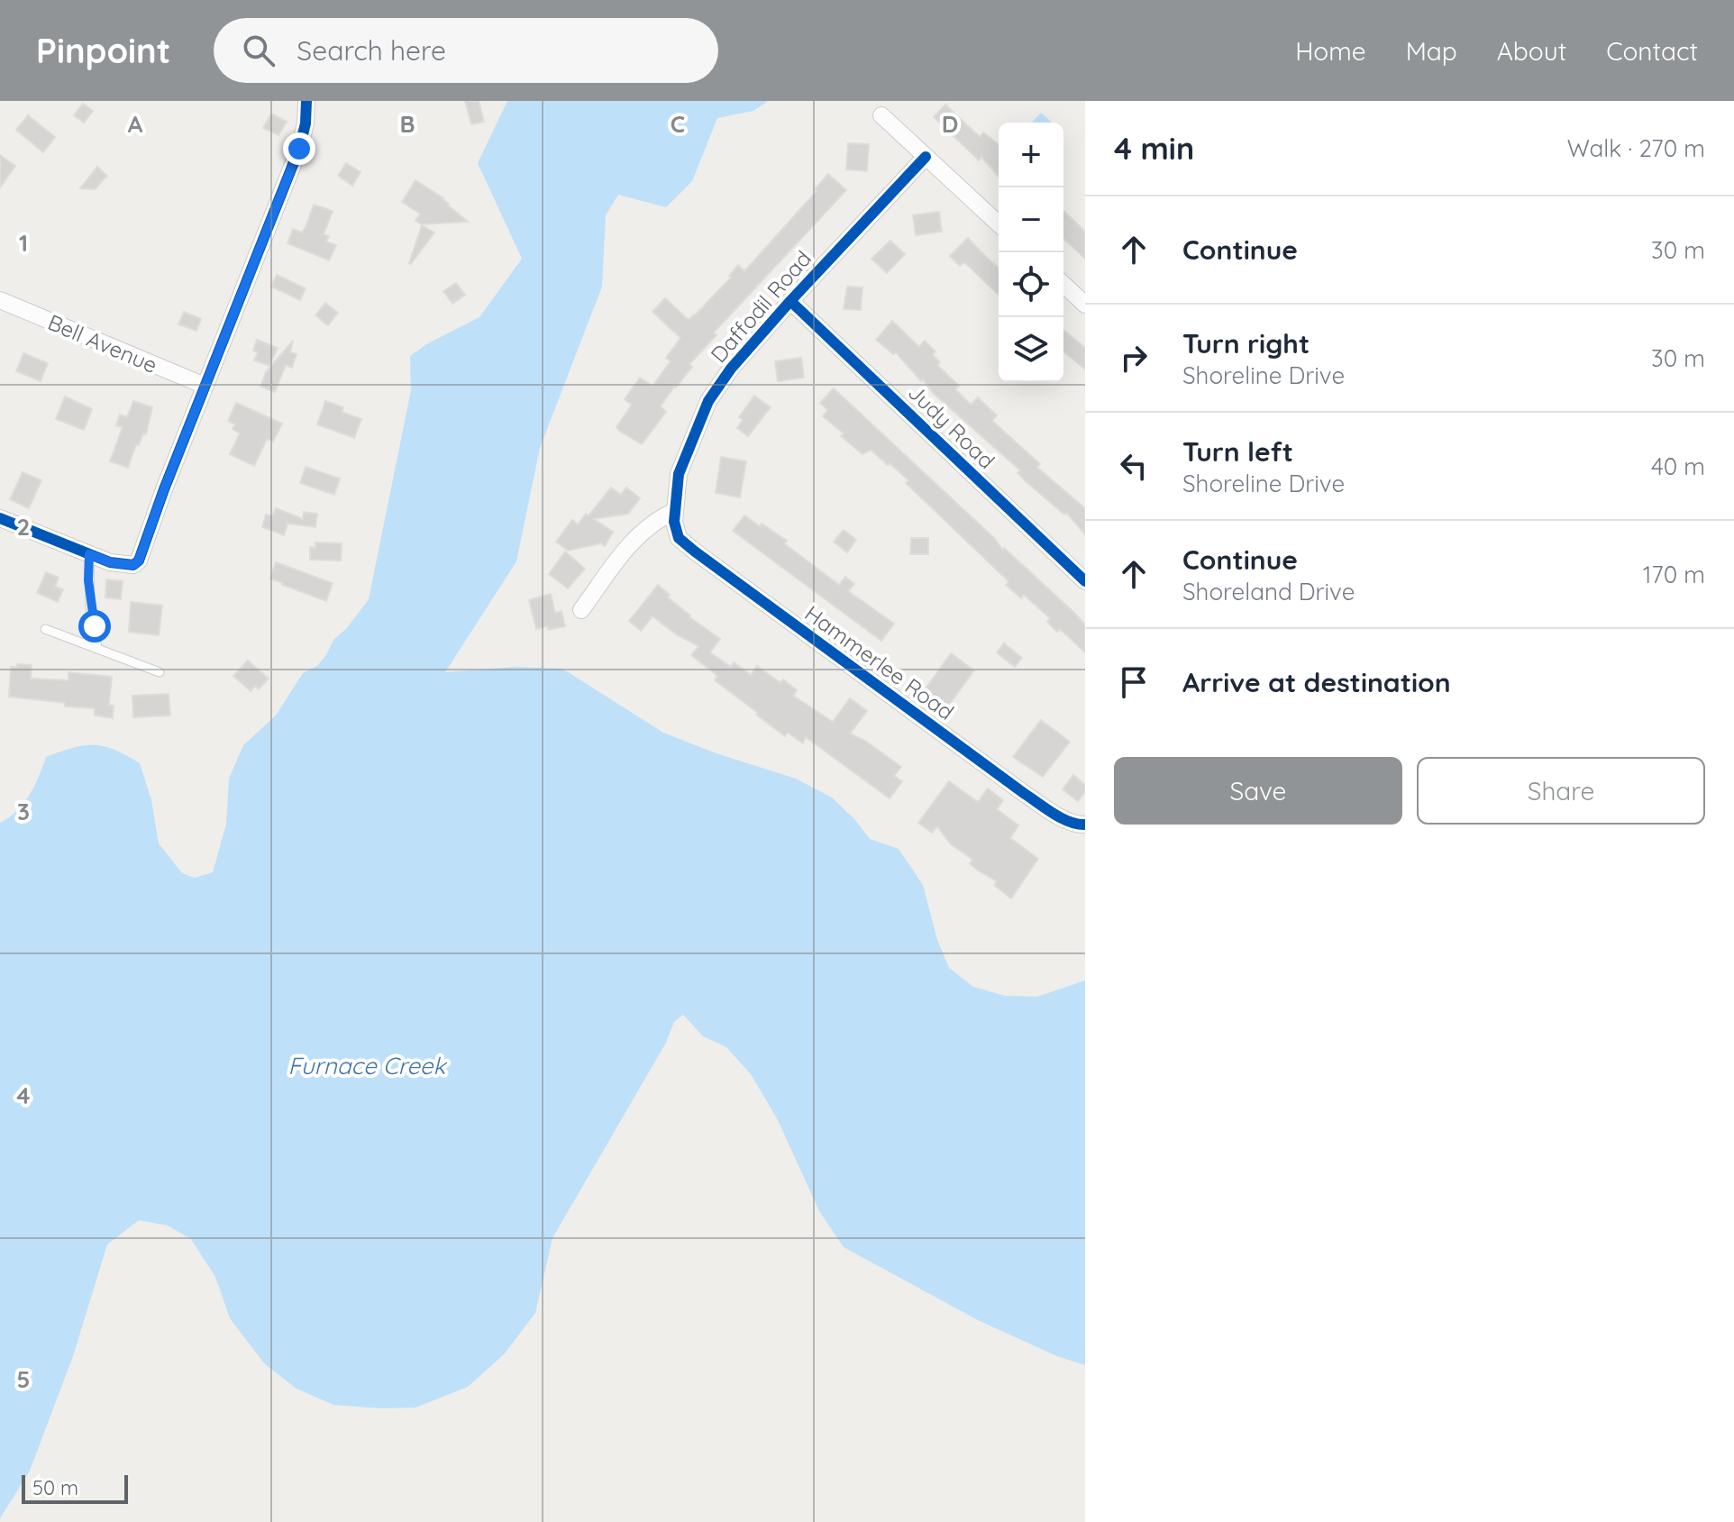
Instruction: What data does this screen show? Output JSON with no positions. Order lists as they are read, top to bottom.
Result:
{
  "streets": {
    "street": [
      "Daffodil Road",
      "Bell Avenue",
      "Judy Road",
      "Hammerlee Road"
    ]
  },
  "crossings": [
    ["Daffodil Road", "Judy Road"],
    ["Daffodil Road", "Hammerlee Road"]
  ],
  "water": ["Furnace Creek"],
  "scale_bar": "50 m",
  "page": {
    "header": "Pinpoint",
    "search": "Search here",
    "nav": [
      "Home",
      "Map",
      "About",
      "Contact"
    ],
    "heading": ["4 min", "Walk · 270 m"],
    "map_buttons": ["+", "−"],
    "list": [
      ["Continue", "30 m"],
      ["Turn right", "Shoreline Drive", "30 m"],
      ["Turn left", "Shoreline Drive", "40 m"],
      ["Continue", "Shoreland Drive", "170 m"],
      "Arrive at destination"
    ],
    "buttons": ["Save", "Share"],
    "scale": "50 m"
  },
  "grid": {
    "columns": [
      "A",
      "B",
      "C",
      "D"
    ],
    "rows": [
      "1",
      "2",
      "3",
      "4",
      "5"
    ]
  }
}
